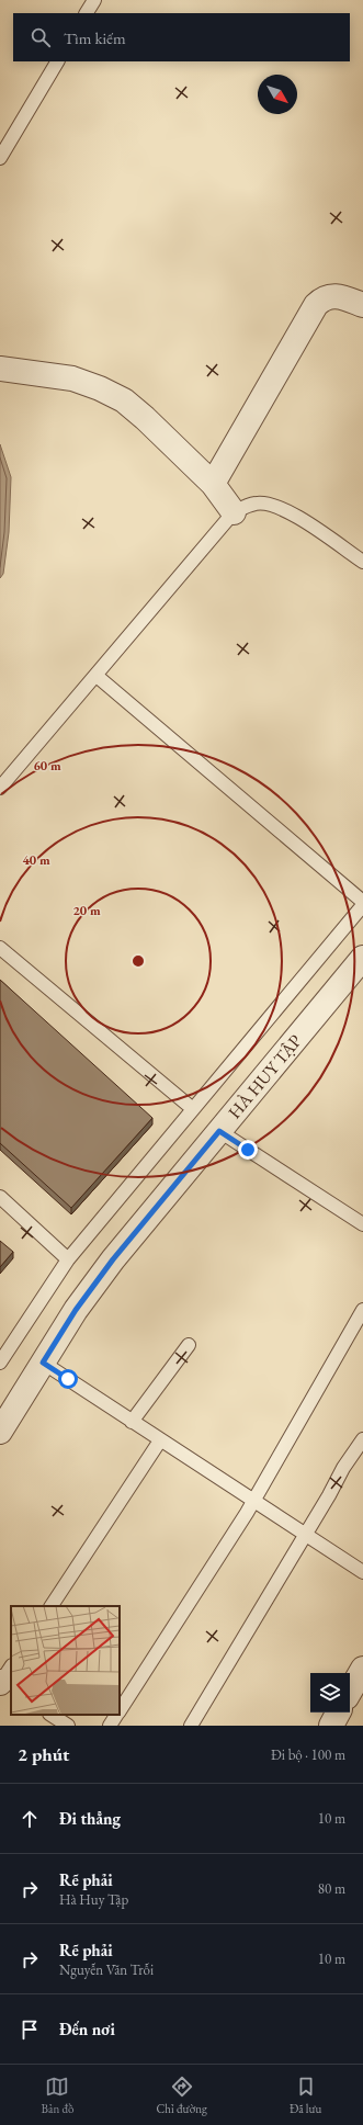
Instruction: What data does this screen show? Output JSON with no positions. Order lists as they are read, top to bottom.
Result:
{
  "streets": {
    "street": ["HÀ HUY TẬP"]
  },
  "north": "bottom right",
  "page": {
    "search": "Tìm kiếm",
    "heading": ["2 phút", "Đi bộ · 100 m"],
    "list": [
      ["Đi thẳng", "10 m"],
      ["Rẽ phải", "Hà Huy Tập", "80 m"],
      ["Rẽ phải", "Nguyễn Văn Trỗi", "10 m"],
      "Đến nơi"
    ],
    "nav": ["Bản đồ", "Chỉ đường", "Đã lưu"]
  },
  "rings": ["60 m", "40 m", "20 m"]
}
